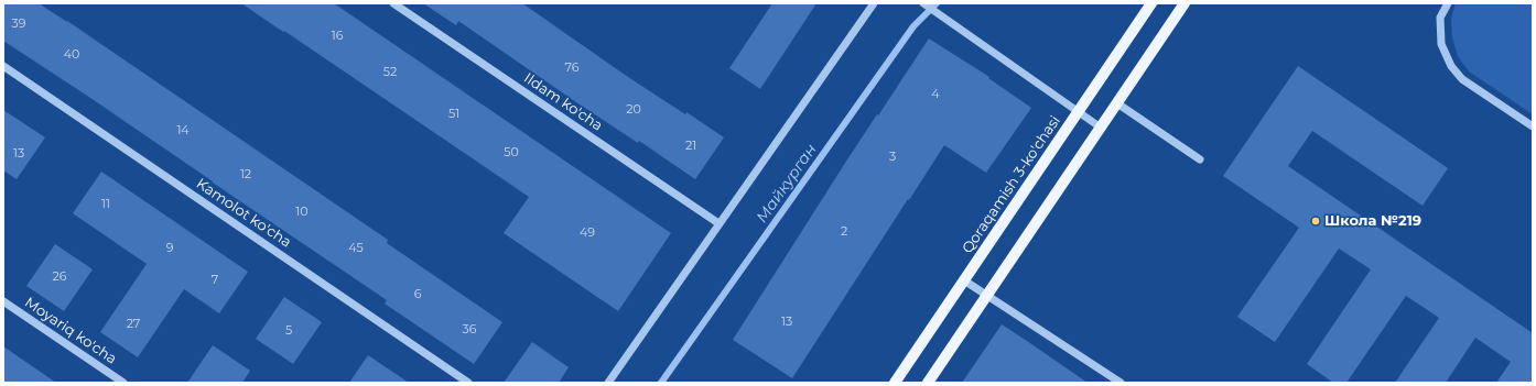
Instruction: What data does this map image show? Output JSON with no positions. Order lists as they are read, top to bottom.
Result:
{
  "streets": {
    "main road": ["Qoraqamish 3-ko'chasi"],
    "street": ["Ildam ko'cha", "Kamolot ko'cha", "Moyariq ko'cha"]
  },
  "water": ["Майкурган"],
  "places": ["Школа №219"],
  "house_numbers": [
    "39",
    "16",
    "40",
    "76",
    "52",
    "4",
    "20",
    "51",
    "14",
    "21",
    "50",
    "13",
    "3",
    "12",
    "11",
    "10",
    "2",
    "49",
    "9",
    "45",
    "26",
    "7",
    "6",
    "13",
    "27",
    "36",
    "5"
  ]
}
